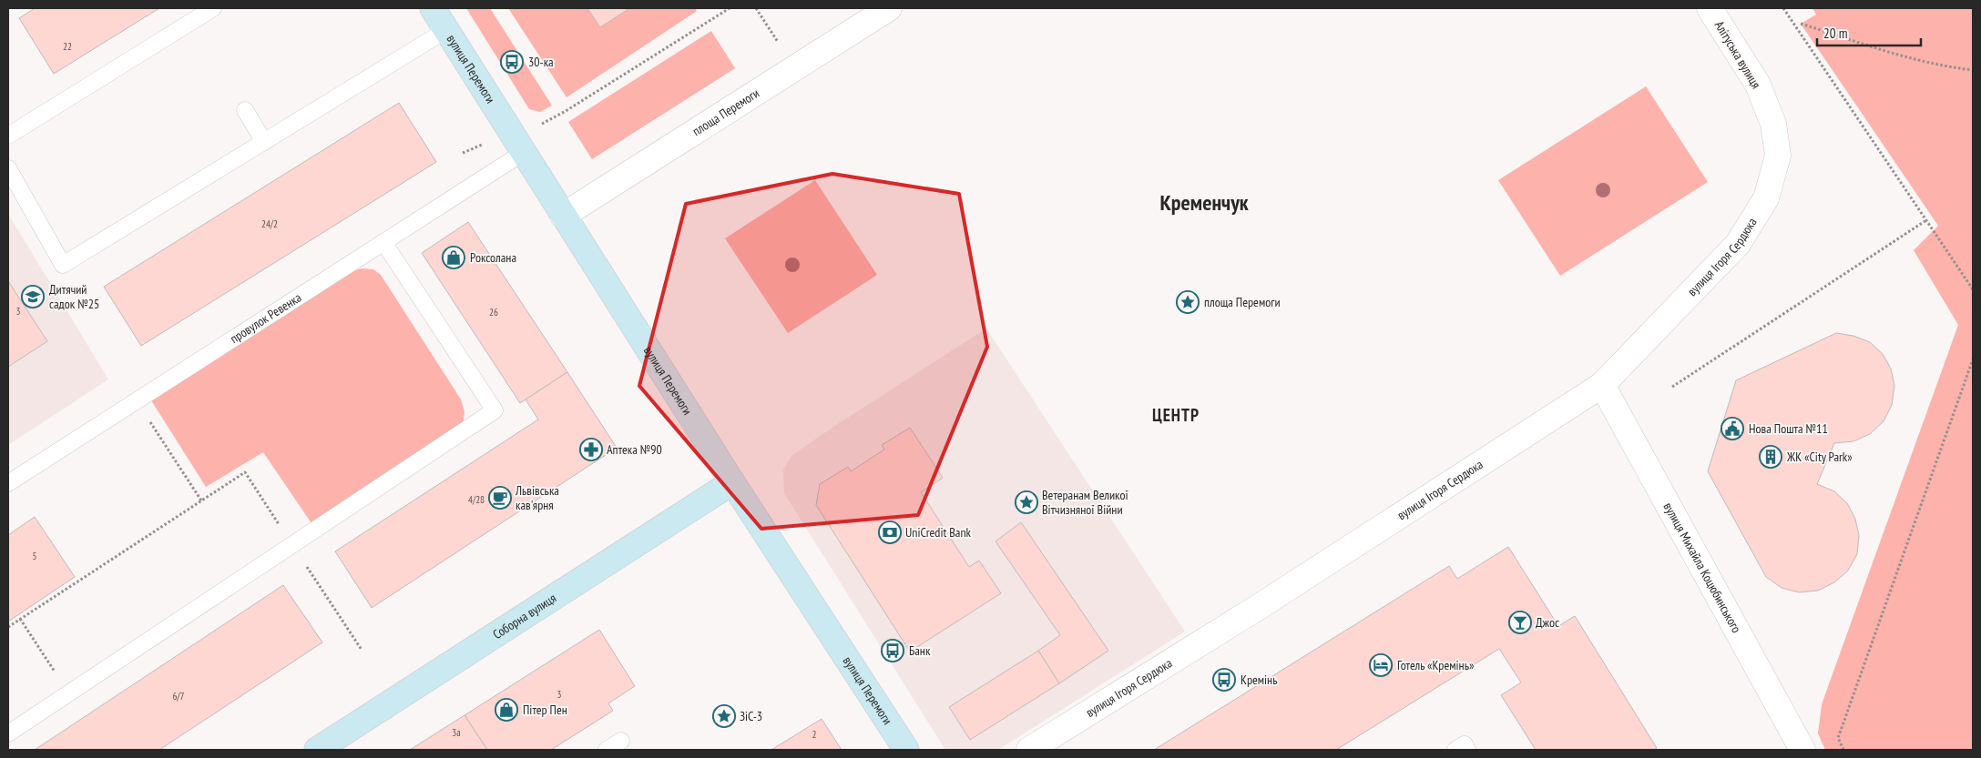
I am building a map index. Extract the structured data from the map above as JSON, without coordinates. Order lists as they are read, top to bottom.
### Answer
{
  "streets": {
    "main road": ["вулиця Перемоги", "Соборна вулиця"],
    "street": [
      "Алітуська вулиця",
      "площа Перемоги",
      "вулиця Ігоря Сердюка",
      "вулиця Михайла Коцюбинського"
    ],
    "lane": ["провулок Ревенка"]
  },
  "crossings": [
    ["Алітуська вулиця", "вулиця Ігоря Сердюка"],
    ["вулиця Перемоги", "площа Перемоги"],
    ["вулиця Перемоги", "провулок Ревенка"],
    ["вулиця Перемоги", "Соборна вулиця"],
    ["вулиця Ігоря Сердюка", "вулиця Михайла Коцюбинського"]
  ],
  "districts": ["Кременчук", "ЦЕНТР"],
  "places": {
    "bus stop": ["30-ка", "Банк", "Кремінь"],
    "shop": ["Роксолана", "Пітер Пен"],
    "school or university": ["Дитячий садок №25"],
    "place": ["площа Перемоги", "Ветеранам Великої Вітчизняної Війни", "ЗіС-3"],
    "public building": ["Нова Пошта №11"],
    "pharmacy": ["Аптека №90"],
    "building": ["ЖК «City Park»"],
    "cafe": ["Львiвська кав'ярня"],
    "bank": ["UniCredit Bank"],
    "bar": ["Джос"],
    "hotel": ["Готель «Кремінь»"]
  },
  "house_numbers": [
    "22",
    "24/2",
    "3",
    "26",
    "4/28",
    "5",
    "3",
    "6/7",
    "3а",
    "2"
  ],
  "scale_bar": "20 m"
}
